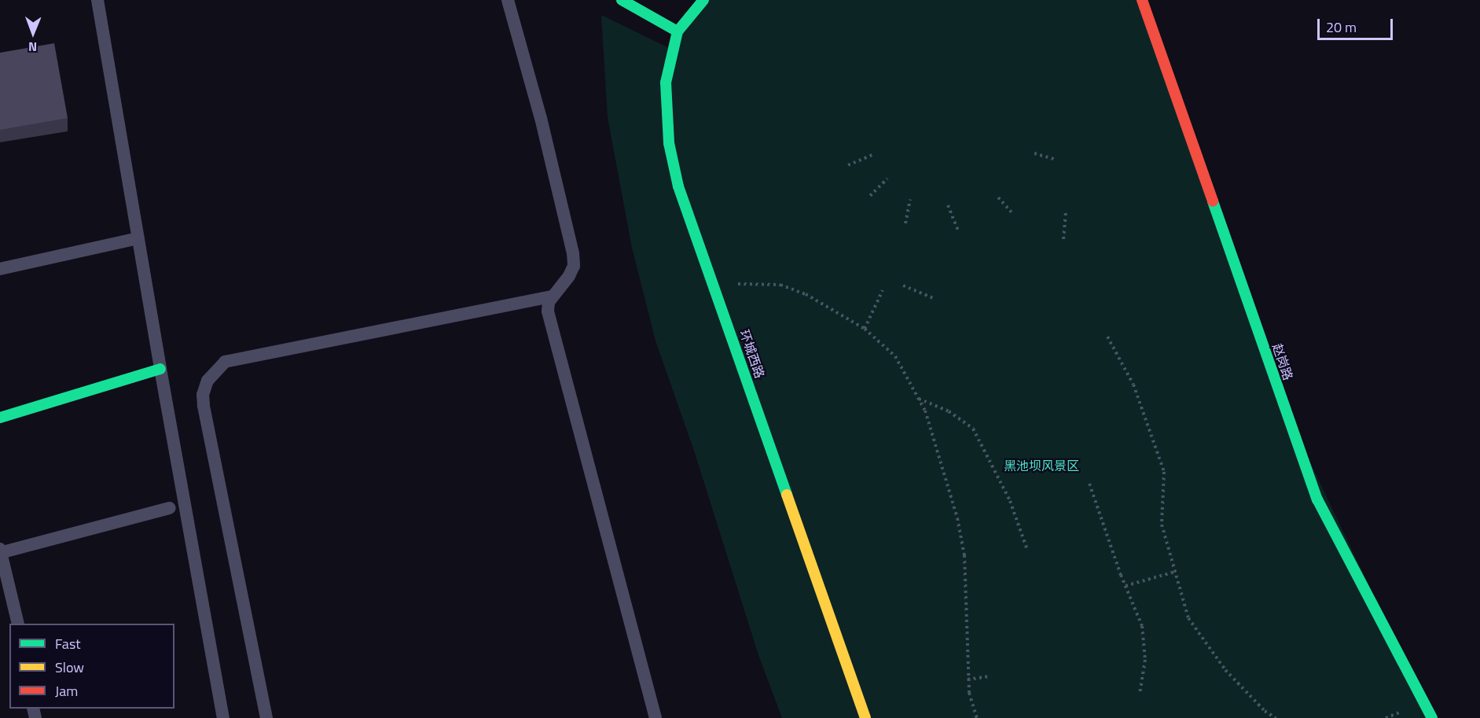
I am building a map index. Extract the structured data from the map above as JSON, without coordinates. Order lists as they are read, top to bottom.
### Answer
{
  "streets": {
    "street": ["环城西路", "赵岗路"]
  },
  "parks": ["黑池坝风景区"],
  "legend": ["Fast", "Slow", "Jam"],
  "scale_bar": "20 m",
  "north": "bottom"
}
